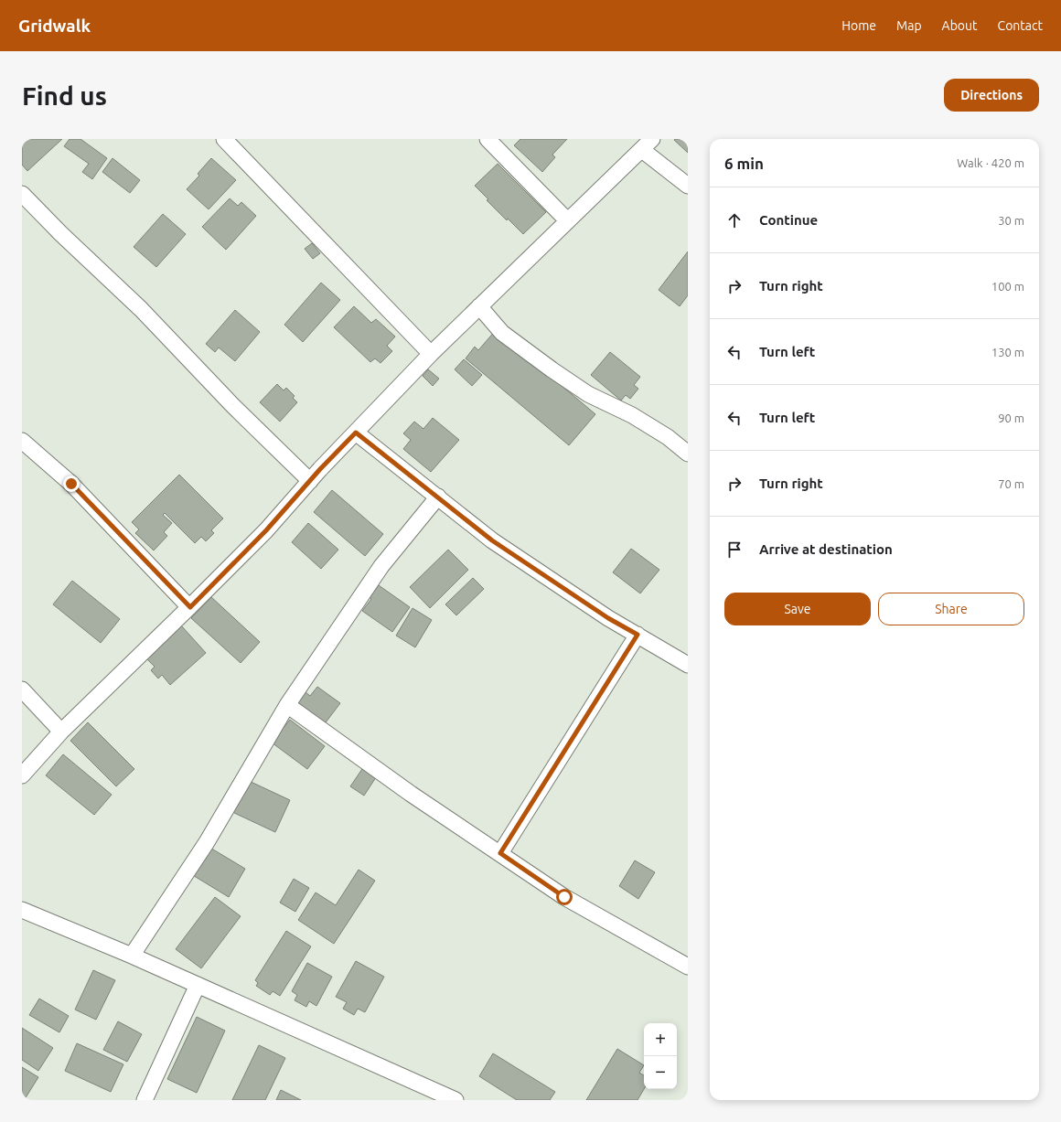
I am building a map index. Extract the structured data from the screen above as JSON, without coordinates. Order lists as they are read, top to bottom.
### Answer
{
  "page": {
    "header": "Gridwalk",
    "nav": [
      "Home",
      "Map",
      "About",
      "Contact"
    ],
    "buttons": [
      "Directions",
      ["Save", "Share"]
    ],
    "title": "Find us",
    "heading": ["6 min", "Walk · 420 m"],
    "list": [
      ["Continue", "30 m"],
      ["Turn right", "100 m"],
      ["Turn left", "130 m"],
      ["Turn left", "90 m"],
      ["Turn right", "70 m"],
      "Arrive at destination"
    ],
    "map_buttons": ["+", "−"]
  }
}
